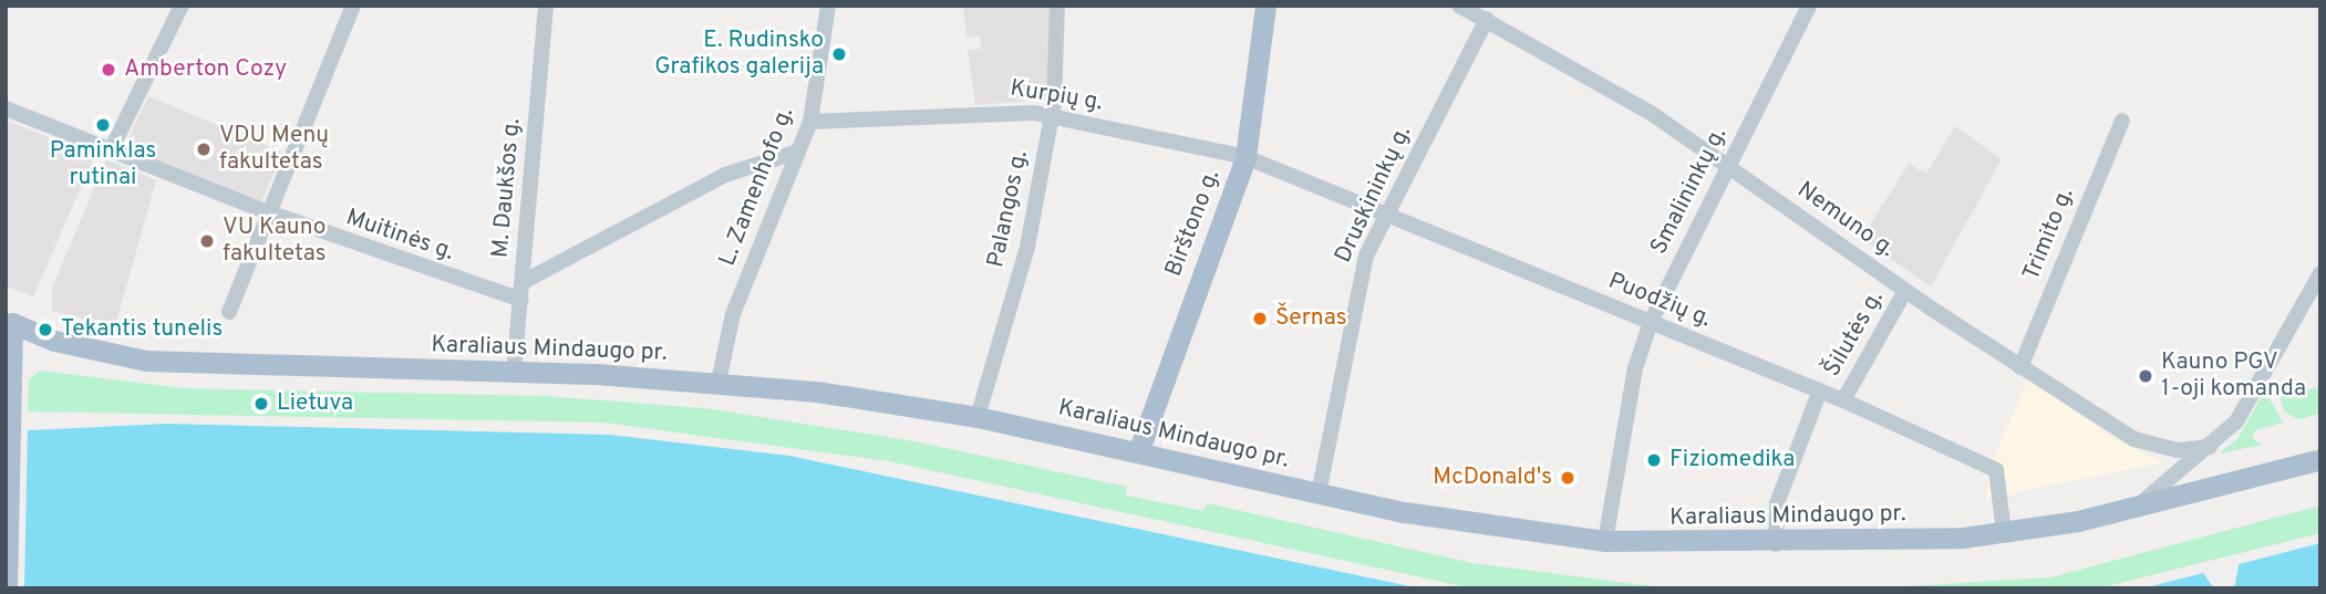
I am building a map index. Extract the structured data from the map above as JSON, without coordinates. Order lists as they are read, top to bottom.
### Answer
{
  "streets": {
    "main road": ["Birštono g.", "Karaliaus Mindaugo pr."],
    "street": [
      "Kurpių g.",
      "L. Zamenhofo g.",
      "M. Daukšos g.",
      "Smalininkų g.",
      "Druskininkų g.",
      "Palangos g.",
      "Nemuno g.",
      "Trimito g.",
      "Muitinės g.",
      "Puodžių g.",
      "Šilutės g."
    ]
  },
  "crossings": [
    ["Kurpių g.", "L. Zamenhofo g."],
    ["Kurpių g.", "Palangos g."],
    ["Kurpių g.", "Birštono g."],
    ["Kurpių g.", "Puodžių g."],
    ["L. Zamenhofo g.", "Karaliaus Mindaugo pr."],
    ["M. Daukšos g.", "Muitinės g."],
    ["M. Daukšos g.", "Karaliaus Mindaugo pr."],
    ["Smalininkų g.", "Nemuno g."],
    ["Smalininkų g.", "Puodžių g."],
    ["Smalininkų g.", "Karaliaus Mindaugo pr."],
    ["Druskininkų g.", "Nemuno g."],
    ["Druskininkų g.", "Puodžių g."],
    ["Druskininkų g.", "Karaliaus Mindaugo pr."],
    ["Palangos g.", "Karaliaus Mindaugo pr."],
    ["Nemuno g.", "Trimito g."],
    ["Nemuno g.", "Šilutės g."],
    ["Birštono g.", "Puodžių g."],
    ["Birštono g.", "Karaliaus Mindaugo pr."],
    ["Puodžių g.", "Šilutės g."],
    ["Puodžių g.", "Karaliaus Mindaugo pr."],
    ["Šilutės g.", "Karaliaus Mindaugo pr."]
  ],
  "places": [
    "E. Rudinsko Grafikos galerija",
    "Amberton Cozy",
    "Paminklas rutinai",
    "VDU Menų fakultetas",
    "VU Kauno fakultetas",
    "Šernas",
    "Tekantis tunelis",
    "Kauno PGV 1-oji komanda",
    "Lietuva",
    "Fiziomedika",
    "McDonald's"
  ]
}
